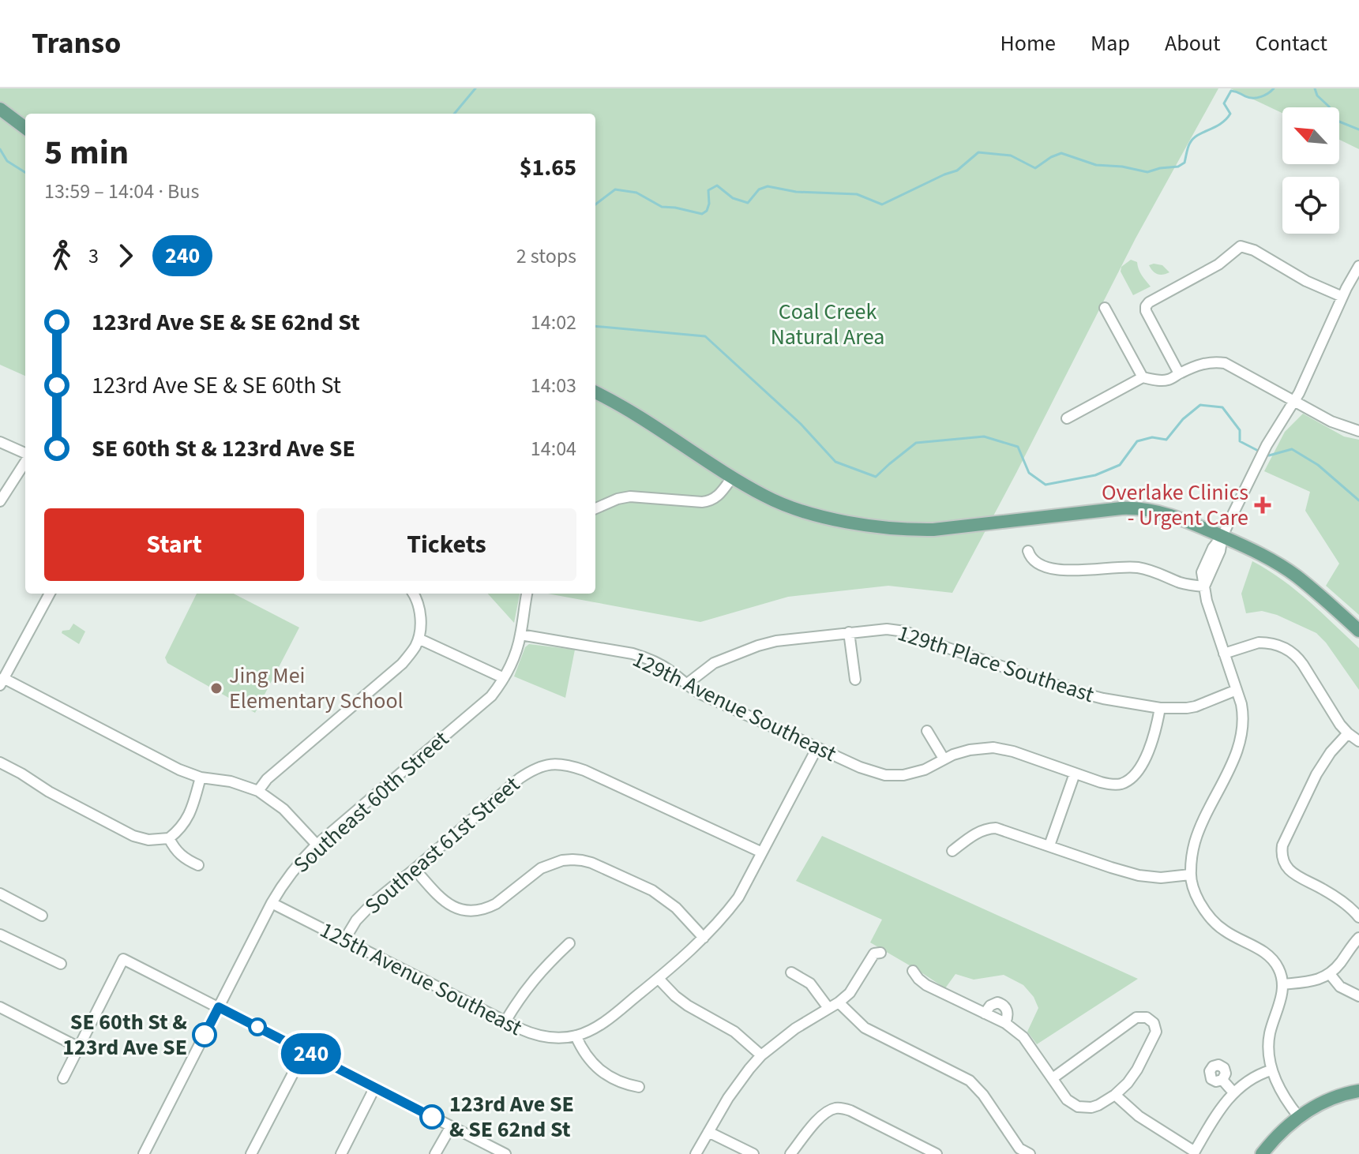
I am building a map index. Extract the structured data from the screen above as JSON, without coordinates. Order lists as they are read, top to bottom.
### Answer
{
  "streets": {
    "street": [
      "129th Place Southeast",
      "129th Avenue Southeast",
      "Southeast 60th Street",
      "Southeast 61st Street",
      "125th Avenue Southeast"
    ]
  },
  "crossings": [
    ["129th Place Southeast", "129th Avenue Southeast"],
    ["129th Avenue Southeast", "Southeast 60th Street"],
    ["Southeast 60th Street", "125th Avenue Southeast"],
    ["Southeast 61st Street", "125th Avenue Southeast"]
  ],
  "parks": ["Coal Creek Natural Area"],
  "places": {
    "health": ["Overlake Clinics - Urgent Care"],
    "other": ["Jing Mei Elementary School", "SE 60th St & 123rd Ave SE", "123rd Ave SE & SE 62nd St"]
  },
  "lines": ["bus line 240"],
  "north": "top left",
  "page": {
    "header": "Transo",
    "nav": [
      "Home",
      "Map",
      "About",
      "Contact"
    ],
    "on_map": "240",
    "heading": ["5 min", "13:59 – 14:04 · Bus", "$1.65"],
    "legs": ["3", "240", "2 stops"],
    "list": [
      {
        "name": "123rd Ave SE & SE 62nd St",
        "value": "14:02"
      },
      {
        "name": "123rd Ave SE & SE 60th St",
        "value": "14:03"
      },
      {
        "name": "SE 60th St & 123rd Ave SE",
        "value": "14:04"
      }
    ],
    "buttons": ["Start", "Tickets"]
  }
}
